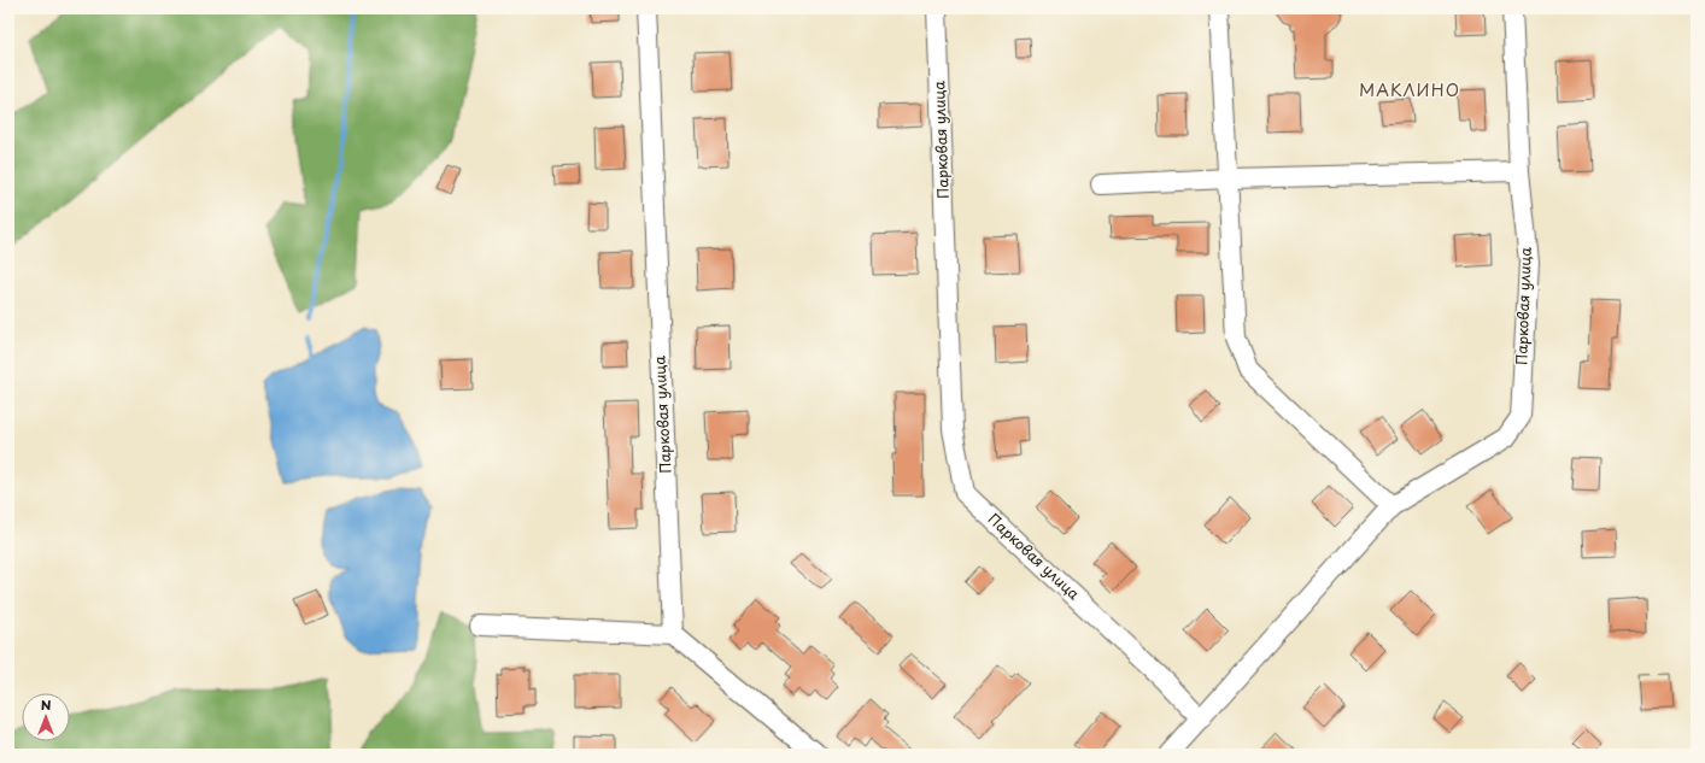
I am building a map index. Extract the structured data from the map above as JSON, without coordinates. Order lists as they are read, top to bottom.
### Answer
{
  "streets": {
    "street": ["Парковая улица"]
  },
  "districts": ["МАКЛИНО"],
  "north": "top"
}
